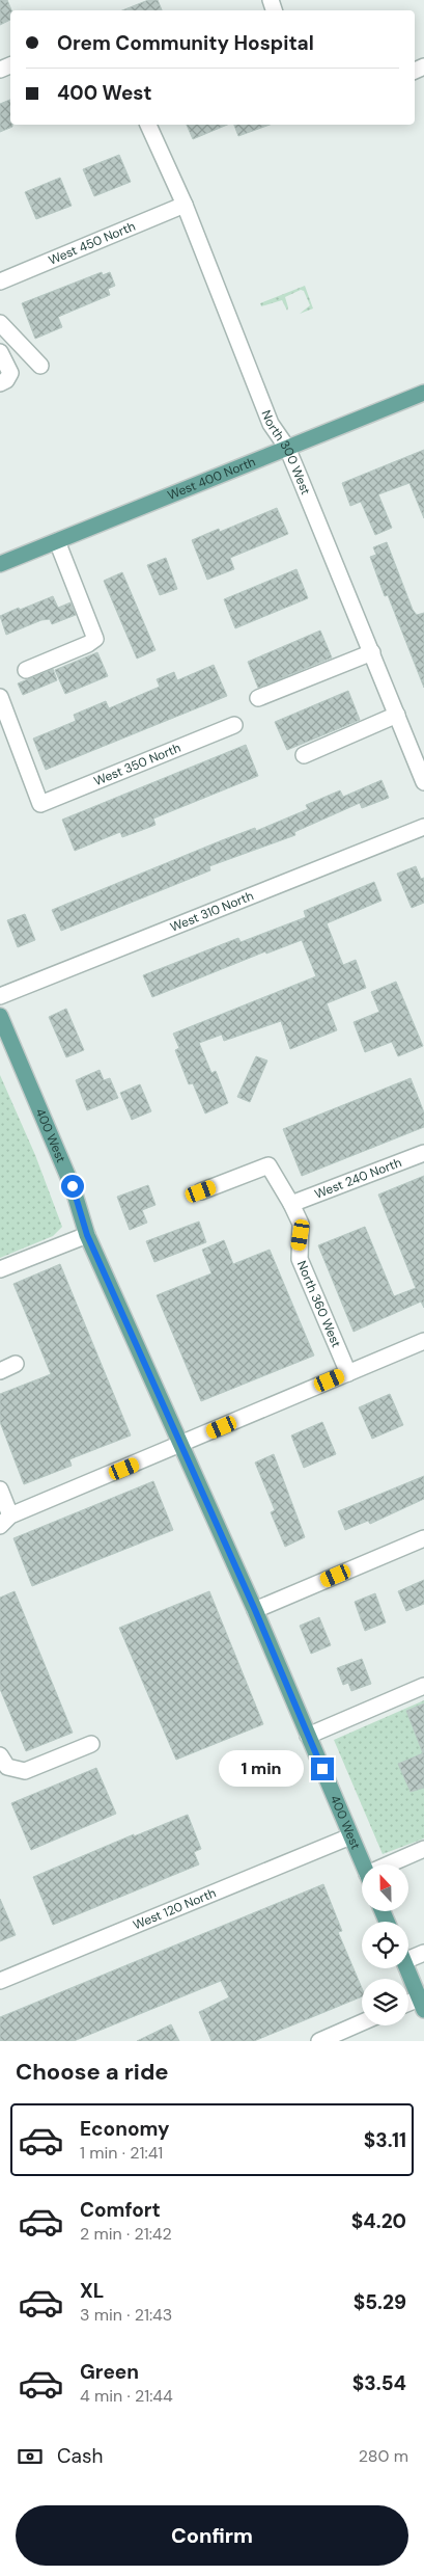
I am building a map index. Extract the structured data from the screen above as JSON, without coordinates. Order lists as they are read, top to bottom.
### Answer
{
  "streets": {
    "main road": ["West 400 North", "400 West"],
    "street": [
      "West 450 North",
      "North 300 West",
      "West 350 North",
      "West 310 North",
      "West 240 North",
      "North 360 West",
      "West 120 North"
    ]
  },
  "crossings": [
    ["West 450 North", "North 300 West"],
    ["North 300 West", "West 400 North"],
    ["400 West", "West 120 North"],
    ["West 240 North", "North 360 West"]
  ],
  "north": "top",
  "page": {
    "banner": ["Orem Community Hospital", "400 West"],
    "bubble": "1 min",
    "heading": "Choose a ride",
    "list": [
      {
        "name": "Economy",
        "note": "1 min · 21:41",
        "value": "$3.11"
      },
      {
        "name": "Comfort",
        "note": "2 min · 21:42",
        "value": "$4.20"
      },
      {
        "name": "XL",
        "note": "3 min · 21:43",
        "value": "$5.29"
      },
      {
        "name": "Green",
        "note": "4 min · 21:44",
        "value": "$3.54"
      }
    ],
    "pay": ["Cash", "280 m"],
    "buttons": "Confirm"
  }
}
